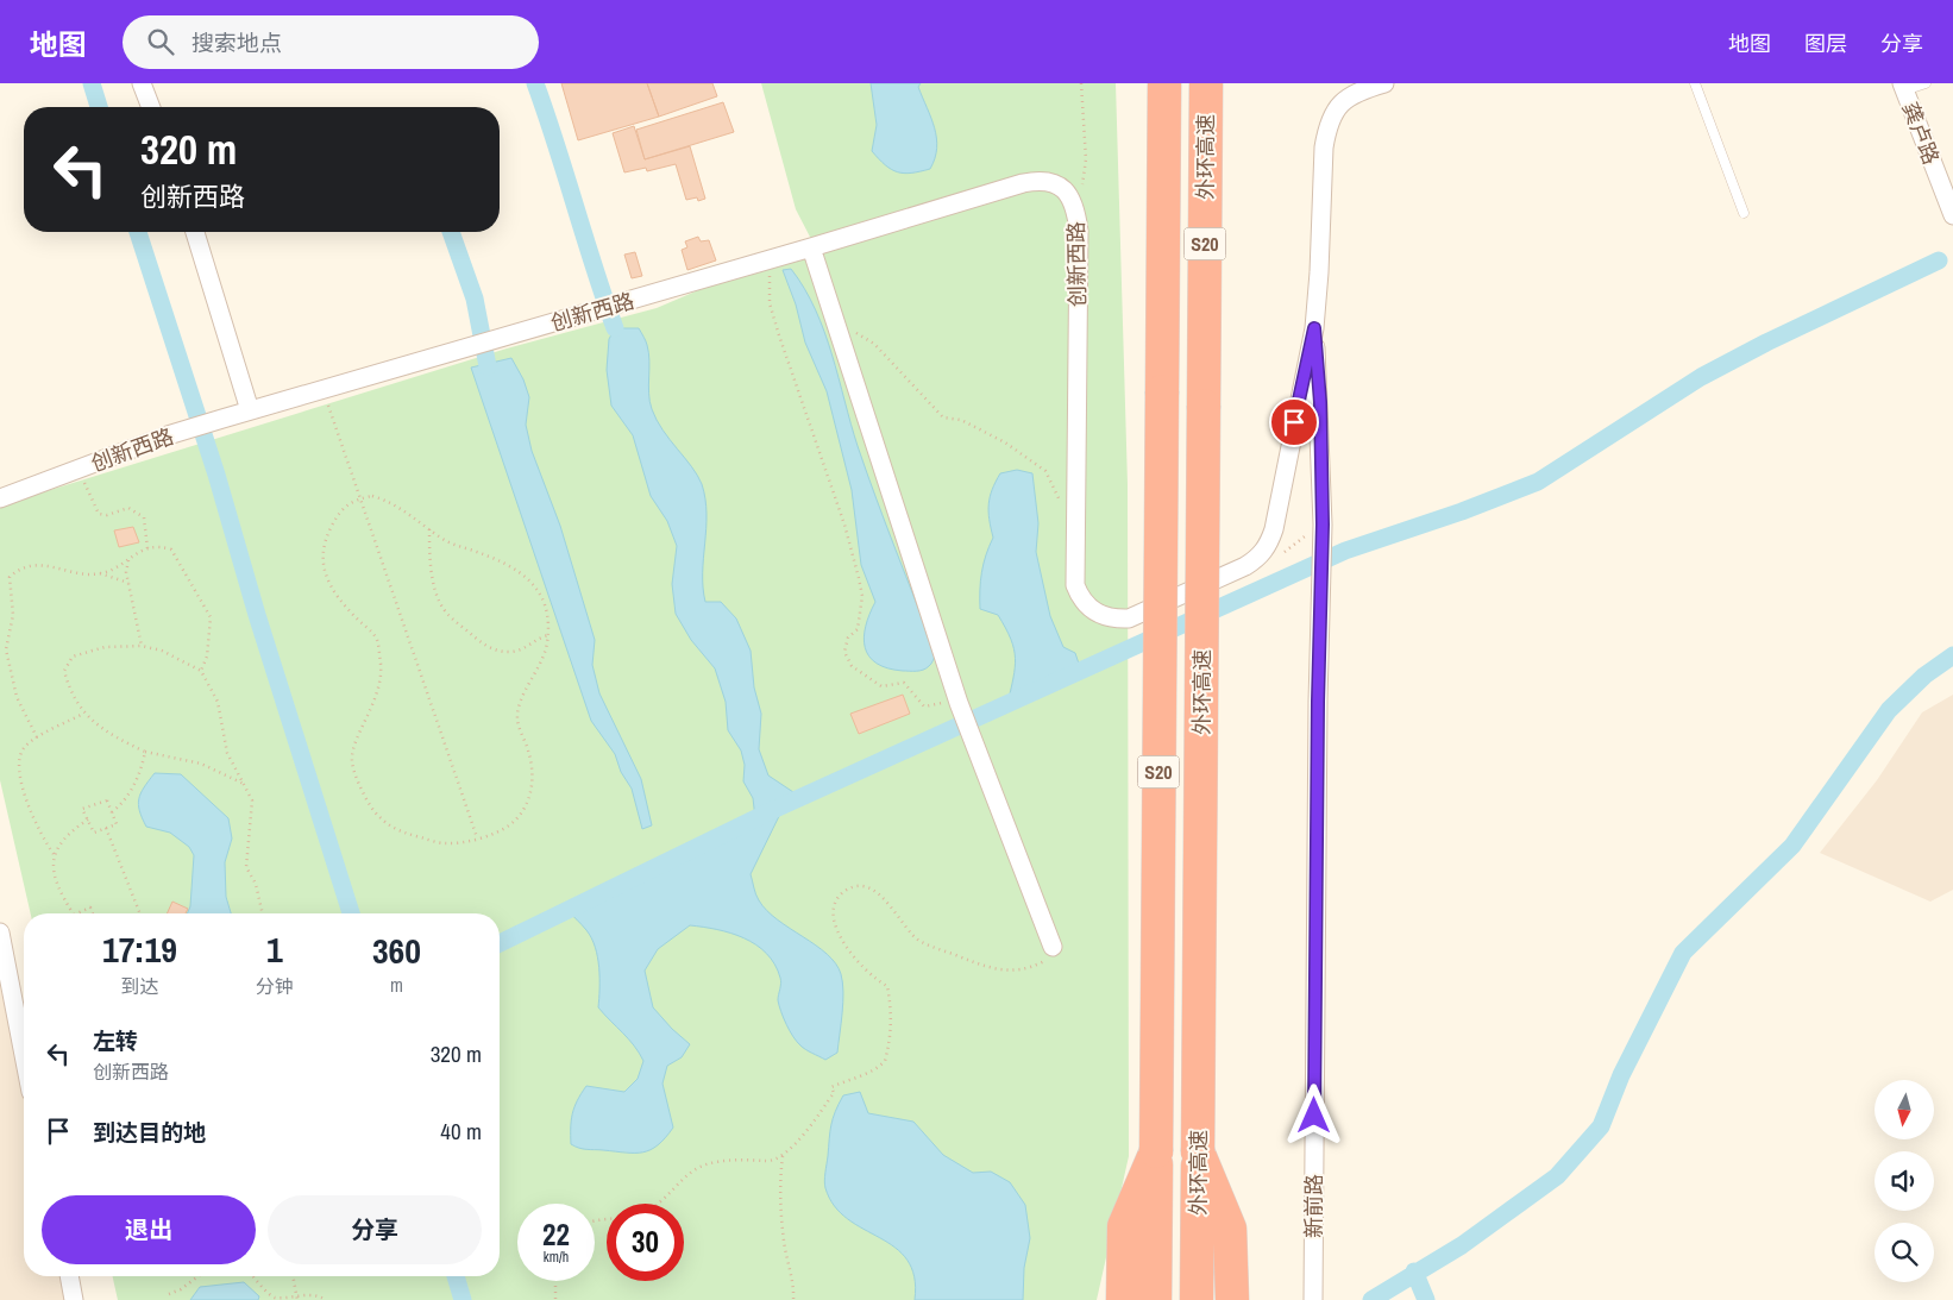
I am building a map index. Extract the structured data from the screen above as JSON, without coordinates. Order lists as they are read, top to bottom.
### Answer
{
  "streets": {
    "highway": ["外环高速", "S20"],
    "street": ["龚卢路", "创新西路", "新前路"]
  },
  "crossings": [
    ["创新西路", "新前路"]
  ],
  "north": "bottom",
  "page": {
    "header": "地图",
    "search": "搜索地点",
    "nav": ["地图", "图层", "分享"],
    "turn": ["320 m", "创新西路"],
    "eta": [
      "17:19",
      "到达",
      "1",
      "分钟",
      "360",
      "m"
    ],
    "list": [
      {
        "name": "左转",
        "note": "创新西路",
        "value": "320 m"
      },
      {
        "name": "到达目的地",
        "value": "40 m"
      }
    ],
    "buttons": ["退出", "分享"],
    "speed": "22 km/h",
    "limit": "30"
  }
}
